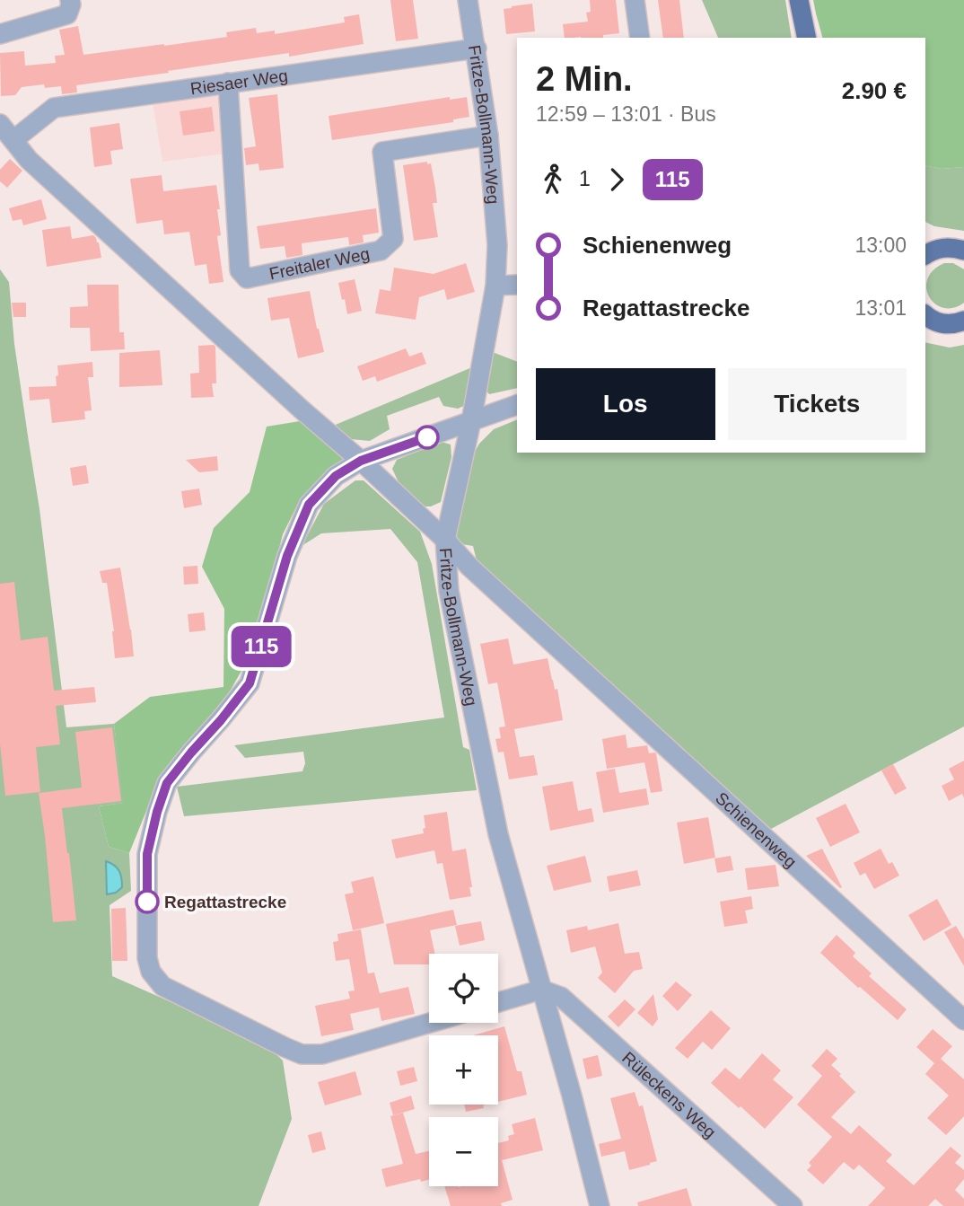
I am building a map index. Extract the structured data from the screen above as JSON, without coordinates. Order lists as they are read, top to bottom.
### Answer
{
  "streets": {
    "street": [
      "Riesaer Weg",
      "Fritze-Bollmann-Weg",
      "Freitaler Weg",
      "Schienenweg",
      "Rüleckens Weg"
    ]
  },
  "crossings": [
    ["Riesaer Weg", "Fritze-Bollmann-Weg"],
    ["Riesaer Weg", "Freitaler Weg"],
    ["Riesaer Weg", "Schienenweg"],
    ["Fritze-Bollmann-Weg", "Freitaler Weg"],
    ["Fritze-Bollmann-Weg", "Schienenweg"],
    ["Fritze-Bollmann-Weg", "Rüleckens Weg"]
  ],
  "places": ["Regattastrecke"],
  "lines": ["bus line 115"],
  "page": {
    "on_map": "115",
    "heading": ["2 Min.", "12:59 – 13:01 · Bus", "2.90 €"],
    "legs": ["1", "115"],
    "list": [
      {
        "name": "Schienenweg",
        "value": "13:00"
      },
      {
        "name": "Regattastrecke",
        "value": "13:01"
      }
    ],
    "buttons": ["Los", "Tickets"],
    "map_buttons": ["+", "−"]
  }
}
